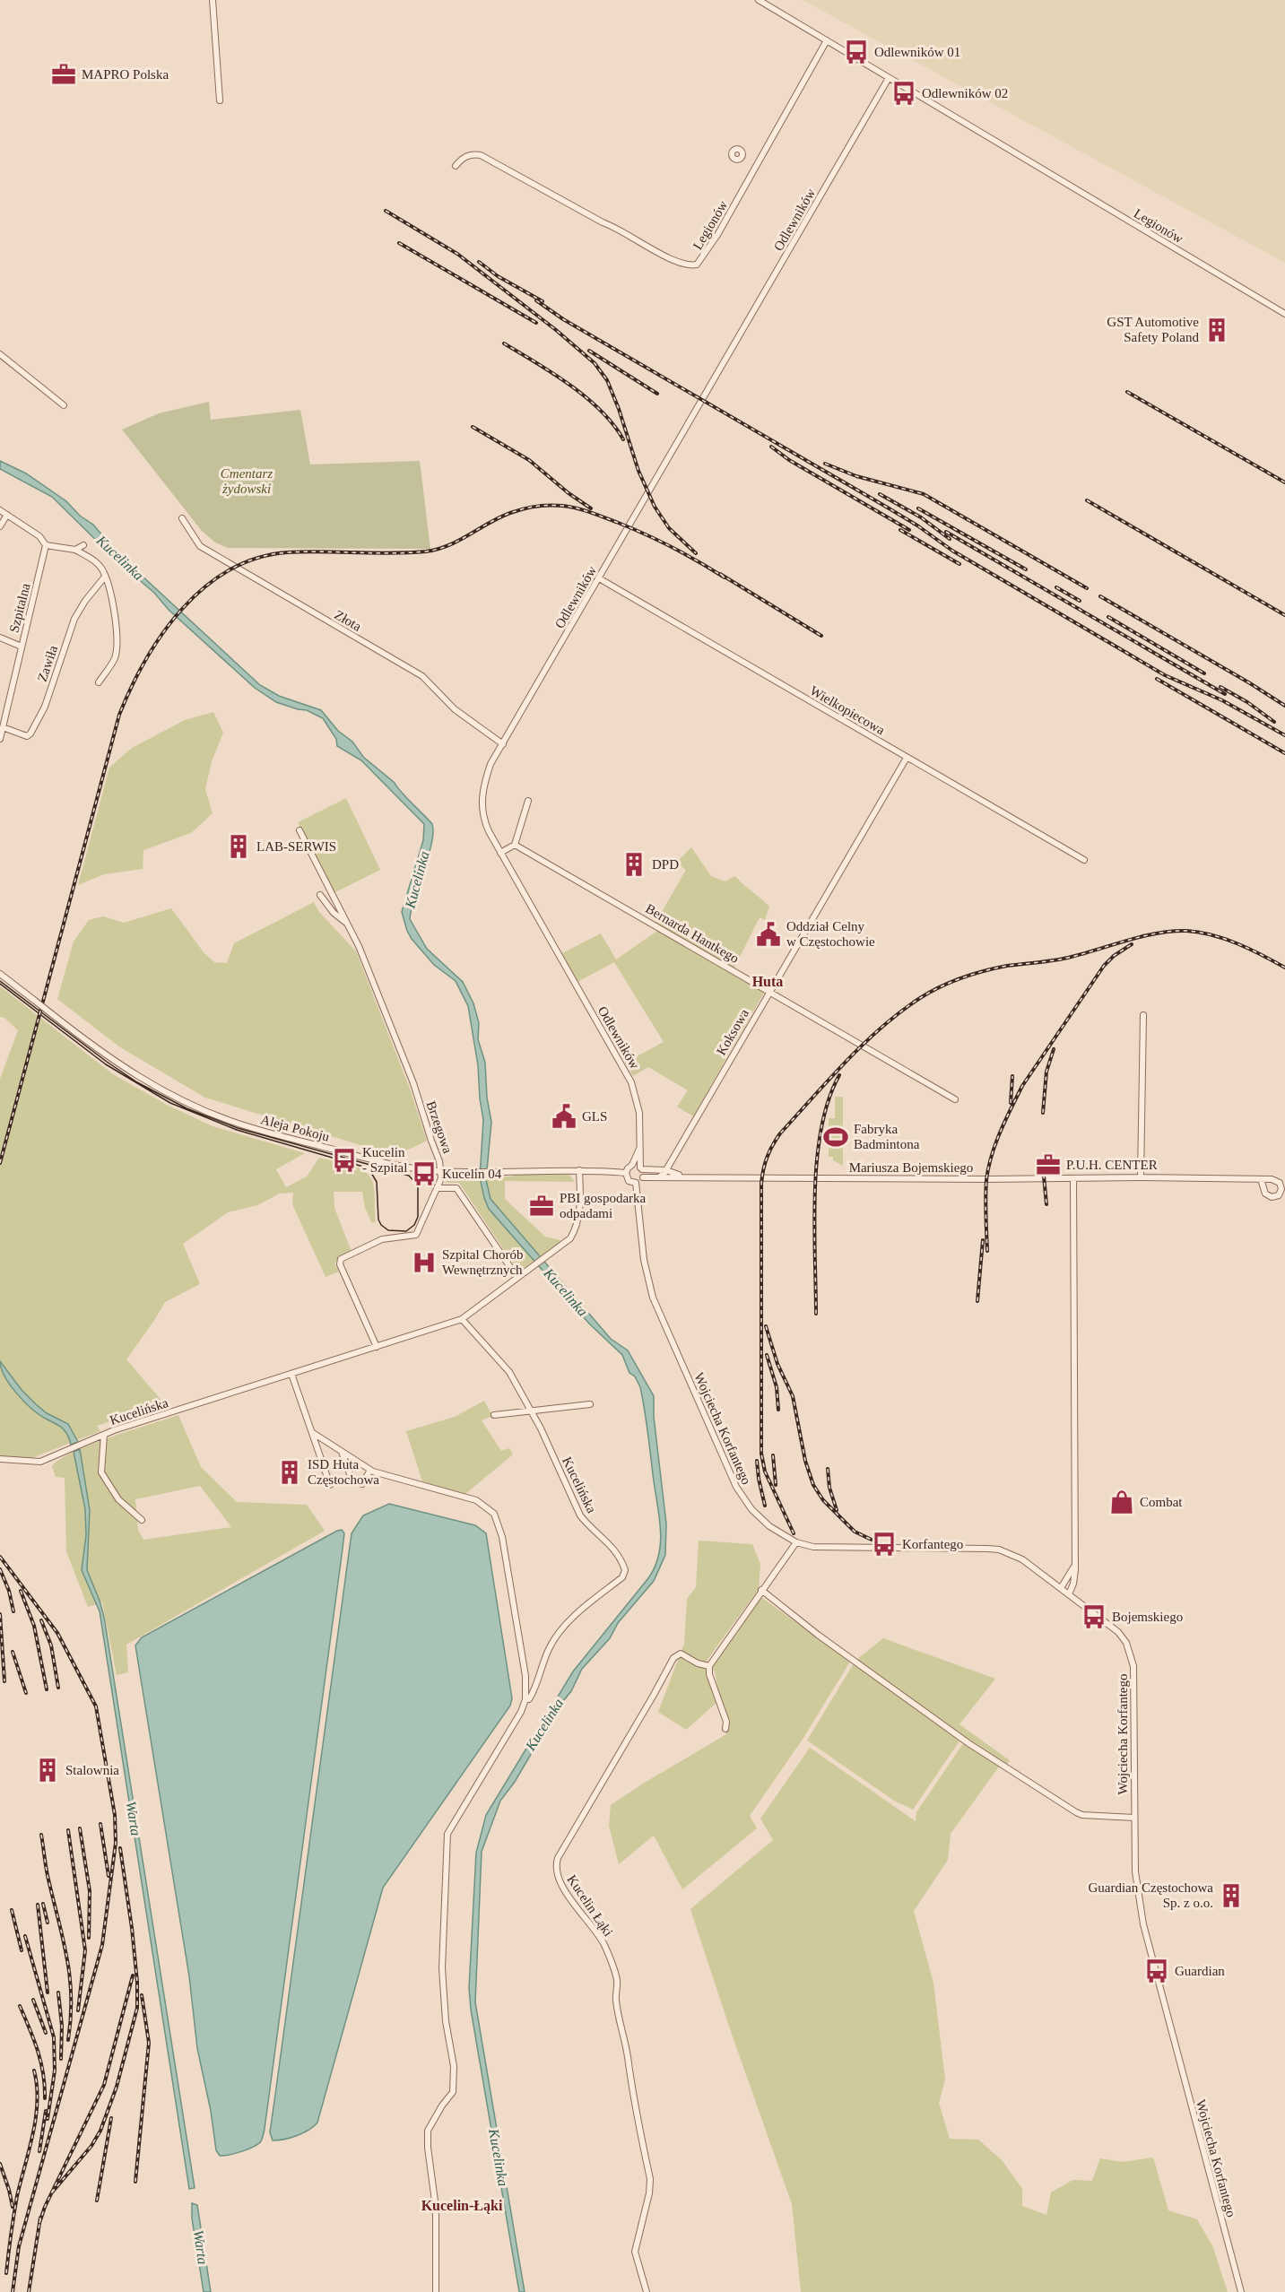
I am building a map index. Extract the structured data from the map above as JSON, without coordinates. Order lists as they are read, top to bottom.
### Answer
{
  "streets": {
    "street": [
      "Odlewników",
      "Legionów",
      "Szpitalna",
      "Złota",
      "Zawiła",
      "Wielkopiecowa",
      "Bernarda Hantkego",
      "Koksowa",
      "Brzegowa",
      "Aleja Pokoju",
      "Mariusza Bojemskiego",
      "Kucelińska",
      "Wojciecha Korfantego",
      "Kucelin Łąki"
    ]
  },
  "crossings": [
    ["Odlewników", "Legionów"],
    ["Odlewników", "Złota"],
    ["Odlewników", "Wielkopiecowa"],
    ["Odlewników", "Aleja Pokoju"],
    ["Odlewników", "Mariusza Bojemskiego"],
    ["Odlewników", "Wojciecha Korfantego"],
    ["Szpitalna", "Zawiła"],
    ["Wielkopiecowa", "Koksowa"],
    ["Bernarda Hantkego", "Koksowa"],
    ["Koksowa", "Mariusza Bojemskiego"],
    ["Brzegowa", "Aleja Pokoju"],
    ["Brzegowa", "Kucelińska"],
    ["Aleja Pokoju", "Mariusza Bojemskiego"],
    ["Aleja Pokoju", "Kucelińska"],
    ["Aleja Pokoju", "Wojciecha Korfantego"],
    ["Mariusza Bojemskiego", "Wojciecha Korfantego"]
  ],
  "districts": ["Huta", "Kucelin-Łąki"],
  "water": ["Kucelinka", "Warta"],
  "parks": ["Cmentarz żydowski"],
  "places": {
    "bus stop": [
      "Odlewników 01",
      "Odlewników 02",
      "Kucelin - Szpital",
      "Kucelin 04",
      "Korfantego",
      "Bojemskiego",
      "Guardian"
    ],
    "office": ["MAPRO Polska", "P.U.H. CENTER", "PBI gospodarka odpadami"],
    "building": [
      "GST Automotive Safety Poland",
      "LAB-SERWIS",
      "DPD",
      "ISD Huta Częstochowa",
      "Stalownia",
      "Guardian Częstochowa Sp. z o.o."
    ],
    "public building": ["Oddział Celny w Częstochowie", "GLS"],
    "sports": ["Fabryka Badmintona"],
    "hospital": ["Szpital Chorób Wewnętrznych"],
    "shop": ["Combat"]
  }
}
